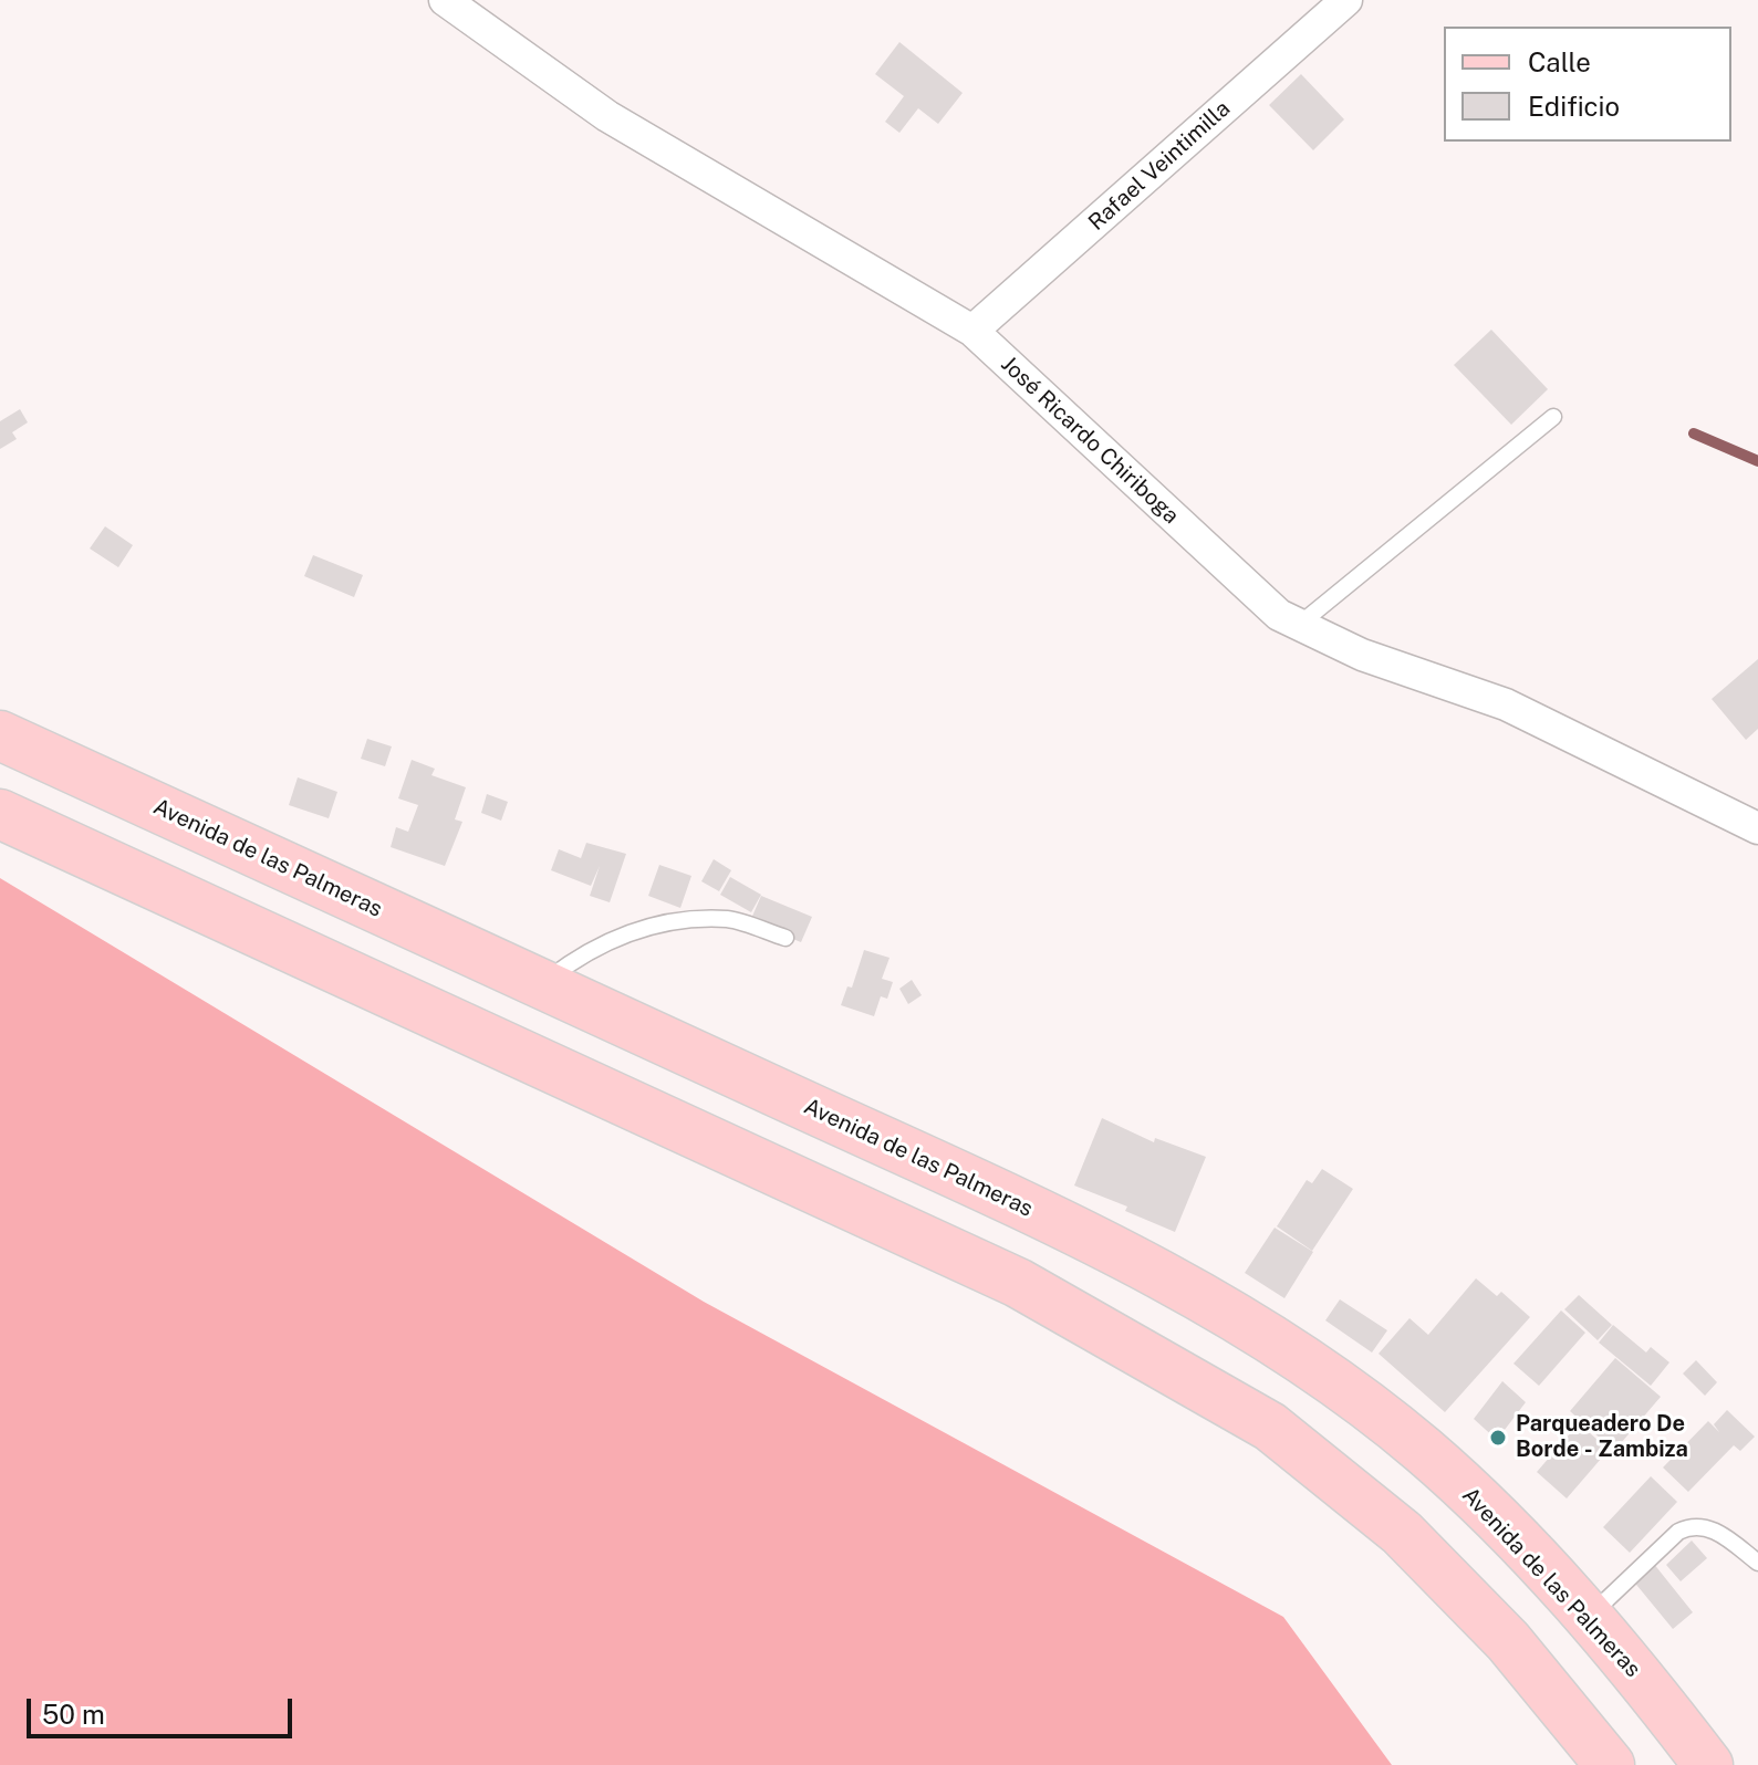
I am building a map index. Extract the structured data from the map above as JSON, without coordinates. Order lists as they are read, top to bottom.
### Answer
{
  "streets": {
    "main road": ["Avenida de las Palmeras"],
    "street": ["Rafael Veintimilla", "José Ricardo Chiriboga"]
  },
  "crossings": [
    ["Rafael Veintimilla", "José Ricardo Chiriboga"]
  ],
  "places": ["Parqueadero De Borde - Zambiza"],
  "legend": ["Calle", "Edificio"],
  "scale_bar": "50 m"
}
